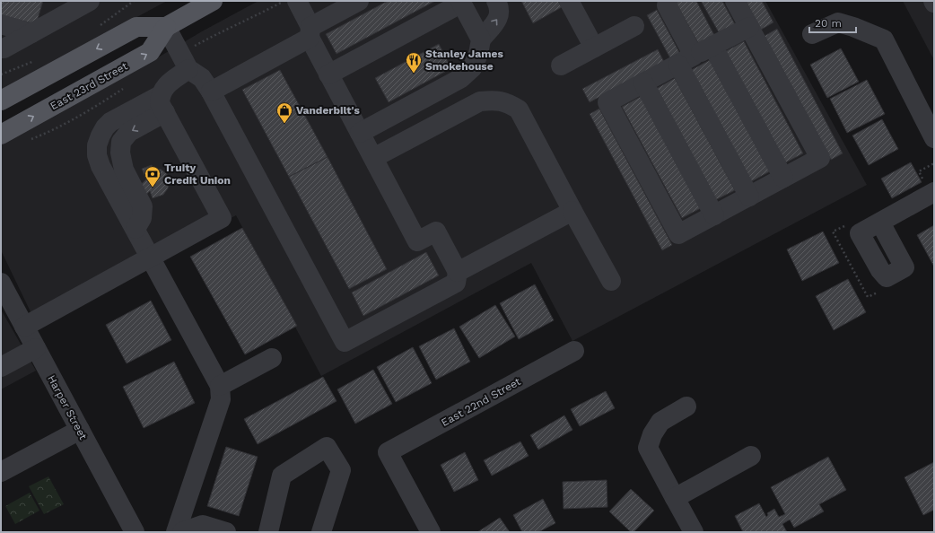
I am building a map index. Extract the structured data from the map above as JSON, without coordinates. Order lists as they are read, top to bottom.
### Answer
{
  "streets": {
    "main road": ["East 23rd Street"],
    "street": ["East 22nd Street", "Harper Street"]
  },
  "places": {
    "restaurant": ["Stanley James Smokehouse"],
    "shop": ["Vanderbilt's"],
    "bank": ["Truity Credit Union"]
  },
  "scale_bar": "20 m"
}
